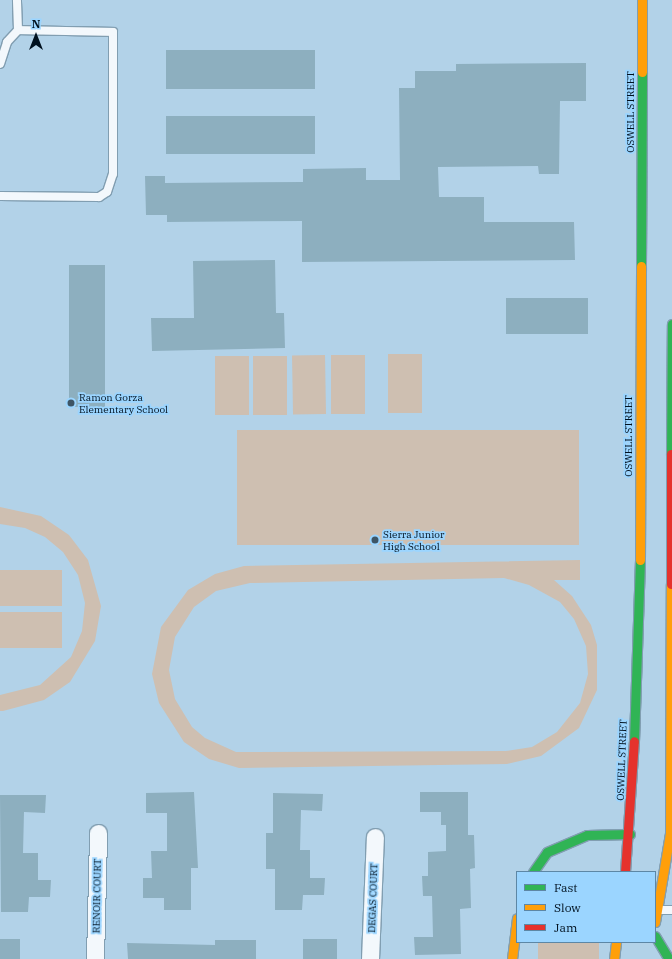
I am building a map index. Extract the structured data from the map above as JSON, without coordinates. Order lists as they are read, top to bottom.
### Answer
{
  "streets": {
    "main road": ["OSWELL STREET"],
    "street": ["RENOIR COURT", "DEGAS COURT"]
  },
  "places": ["Ramon Gorza Elementary School", "Sierra Junior High School"],
  "legend": ["Fast", "Slow", "Jam"],
  "north": "top"
}
